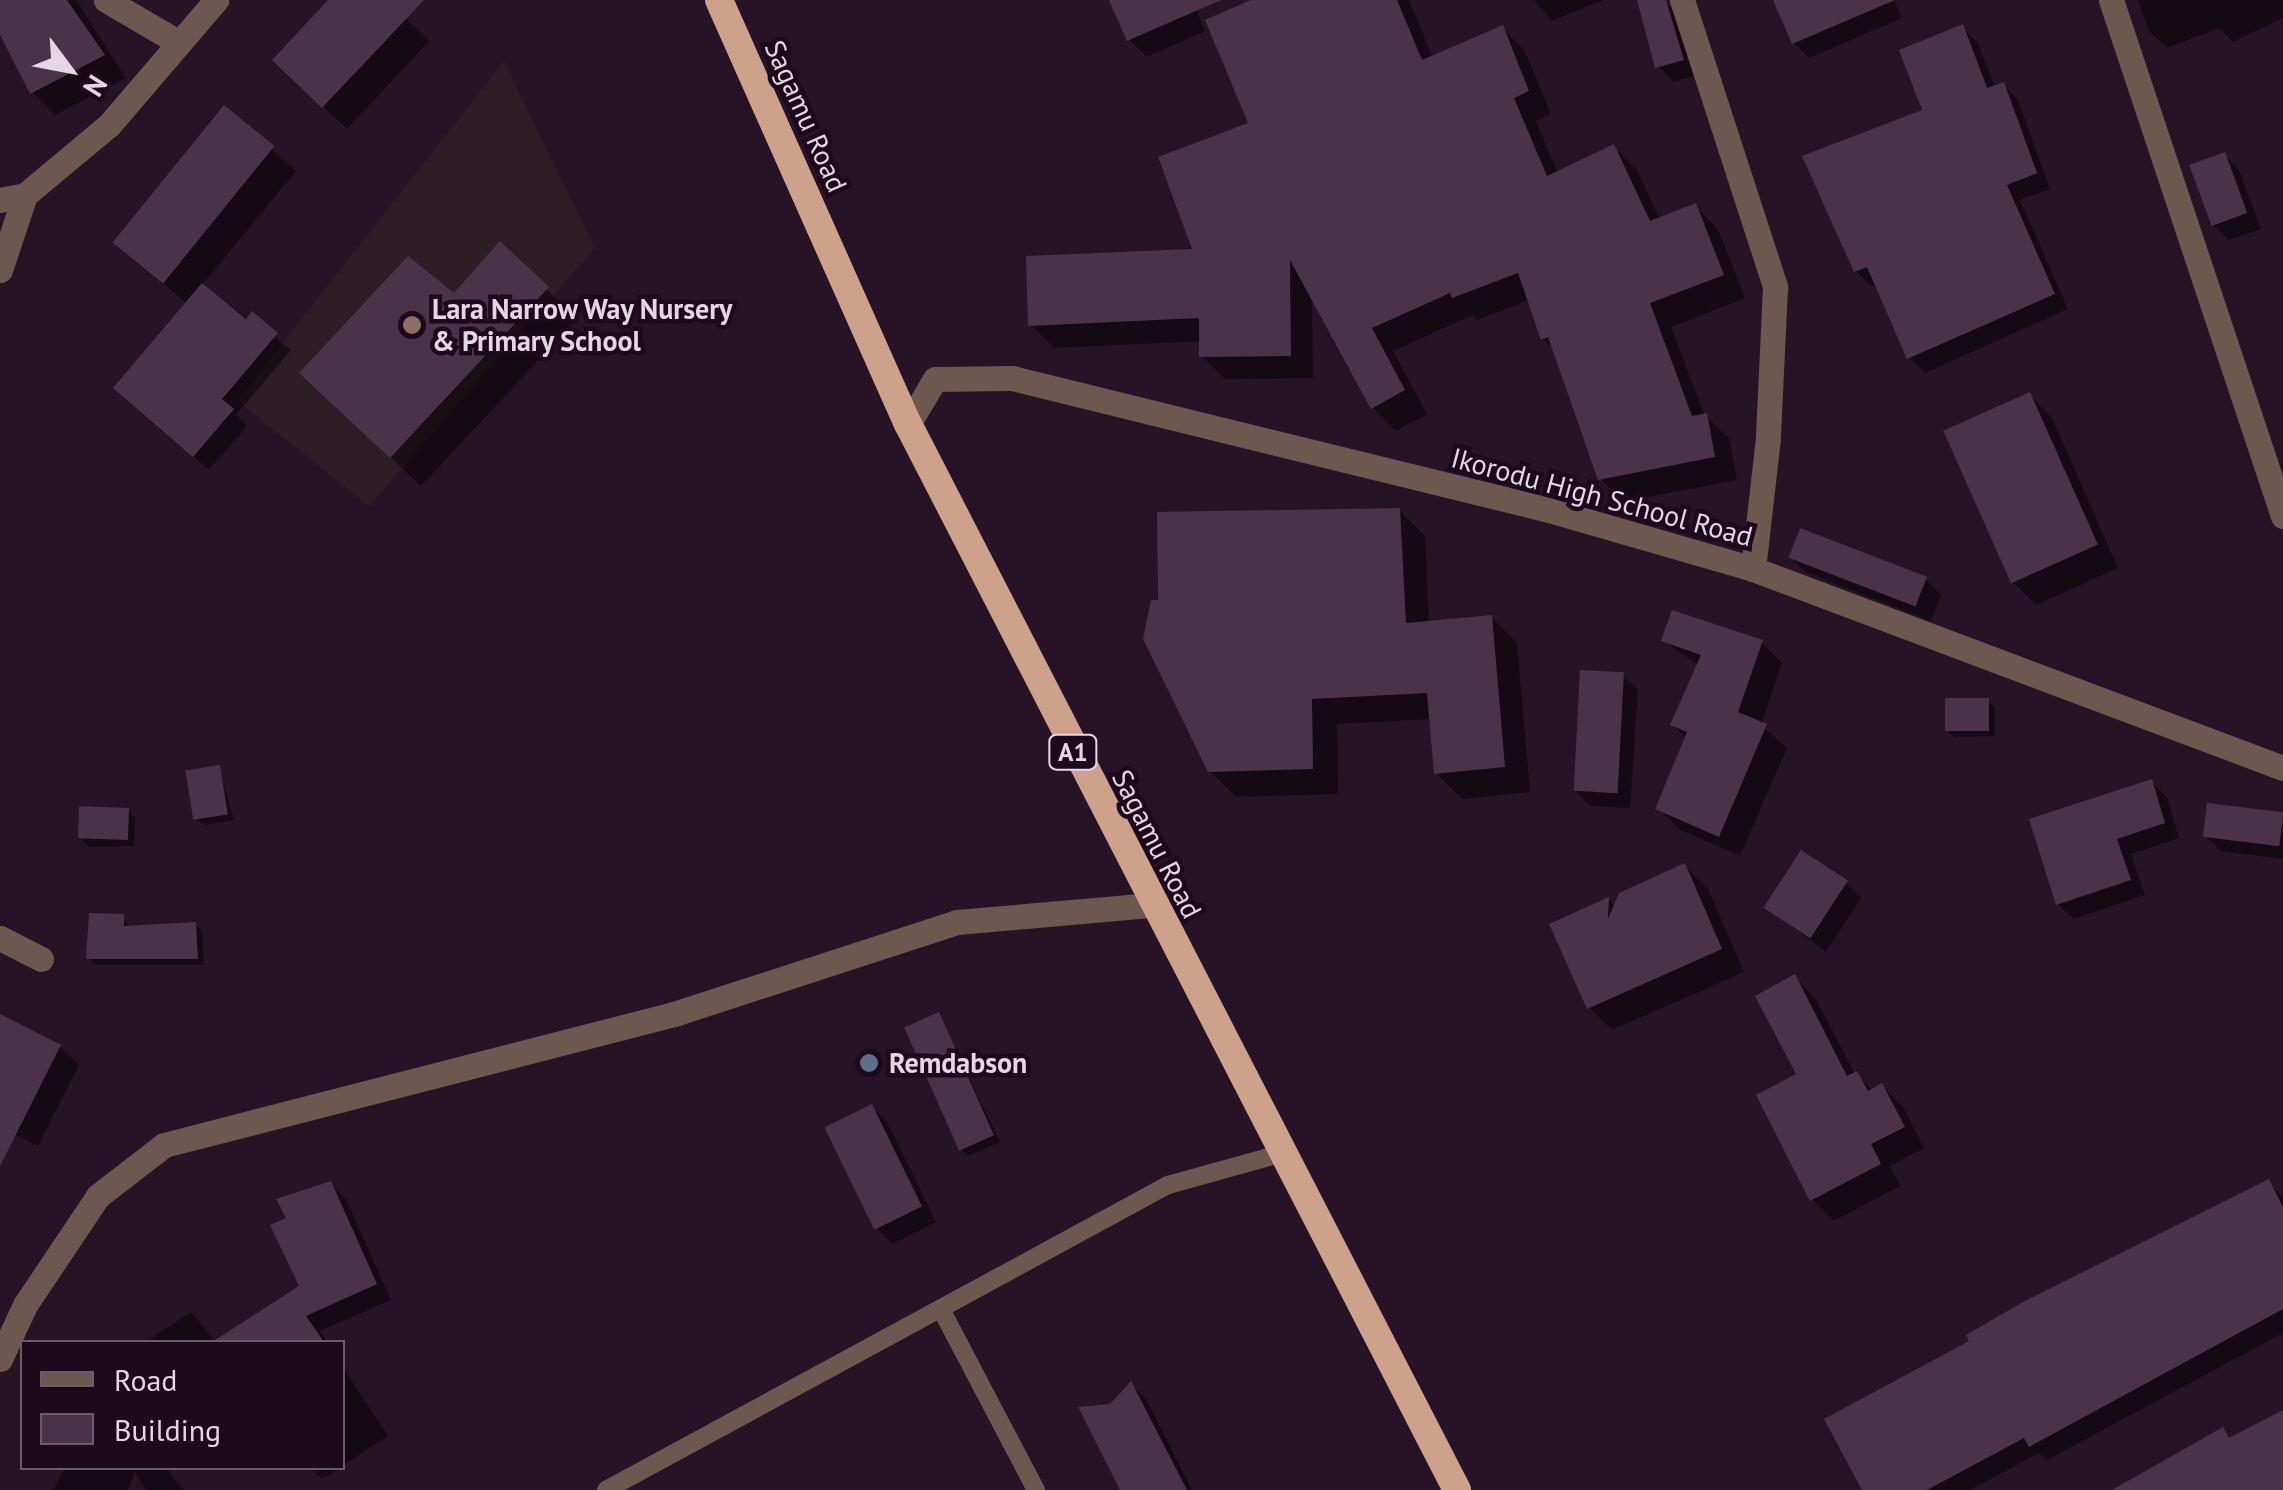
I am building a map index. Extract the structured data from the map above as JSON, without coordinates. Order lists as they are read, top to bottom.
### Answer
{
  "streets": {
    "highway": ["Sagamu Road", "A1"],
    "street": ["Ikorodu High School Road"]
  },
  "crossings": [
    ["Sagamu Road", "Ikorodu High School Road"]
  ],
  "places": ["Lara Narrow Way Nursery & Primary School", "Remdabson"],
  "legend": ["Road", "Building"],
  "north": "bottom right"
}
